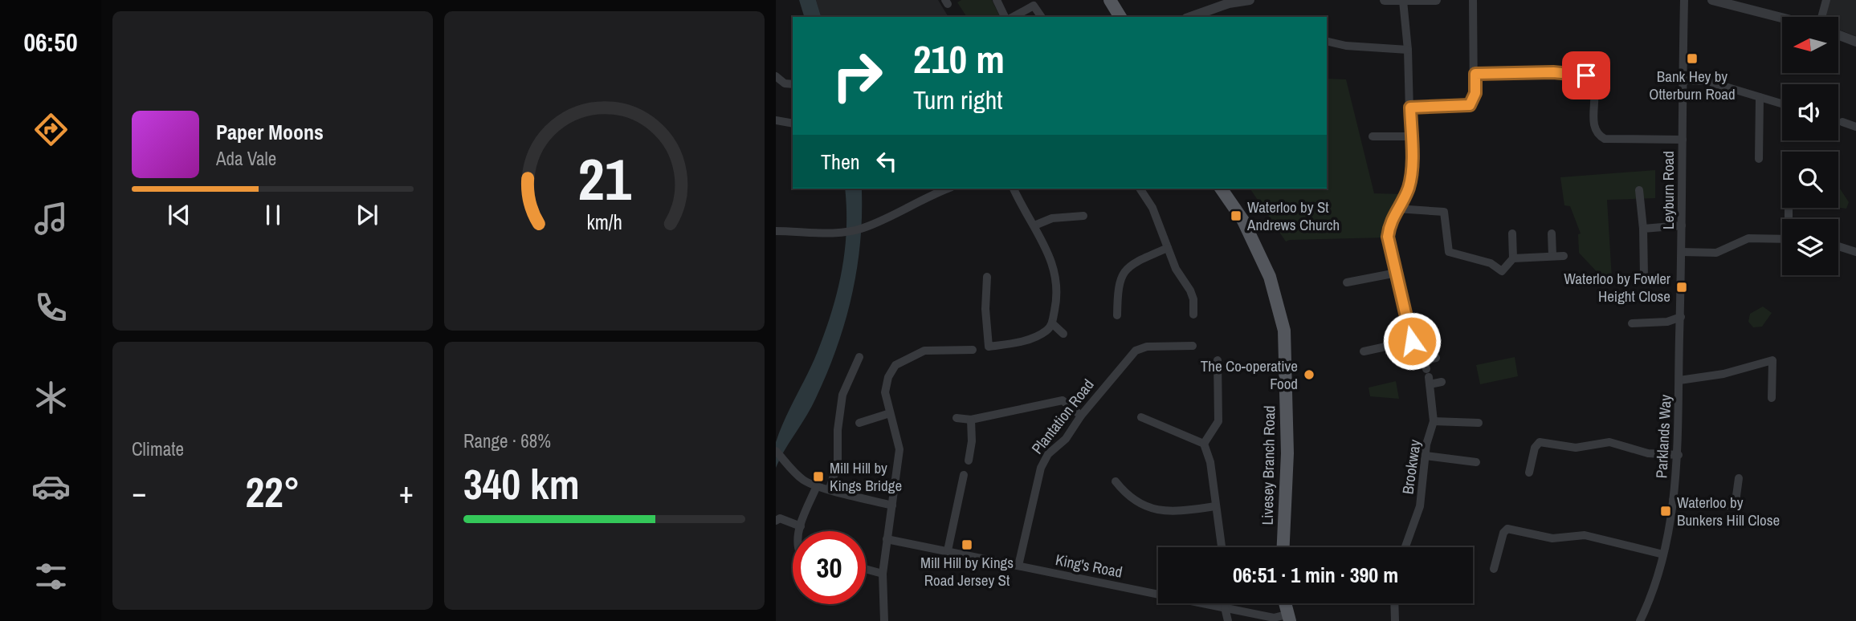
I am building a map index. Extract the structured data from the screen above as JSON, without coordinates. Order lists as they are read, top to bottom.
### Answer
{
  "streets": {
    "main road": ["Livesey Branch Road"],
    "street": [
      "Leyburn Road",
      "Plantation Road",
      "Parklands Way",
      "Brookway",
      "King's Road"
    ]
  },
  "crossings": [
    ["Leyburn Road", "Parklands Way"],
    ["Plantation Road", "King's Road"]
  ],
  "places": {
    "transit": [
      "Bank Hey by Otterburn Road",
      "Waterloo by St Andrews Church",
      "Waterloo by Fowler Height Close",
      "Mill Hill by Kings Bridge",
      "Waterloo by Bunkers Hill Close",
      "Mill Hill by Kings Road Jersey St"
    ],
    "other": ["The Co-operative Food"]
  },
  "north": "left",
  "page": {
    "tabs": "06:50",
    "turn": ["210 m", "Turn right"],
    "song": ["Paper Moons", "Ada Vale"],
    "then": "Then",
    "tile": [
      "Climate",
      ["Range · 68%", "340 km"]
    ],
    "heat": ["−", "22°", "+"],
    "limit": "30",
    "trip": "06:51 · 1 min · 390 m",
    "gauge": ["21", "km/h"]
  }
}
